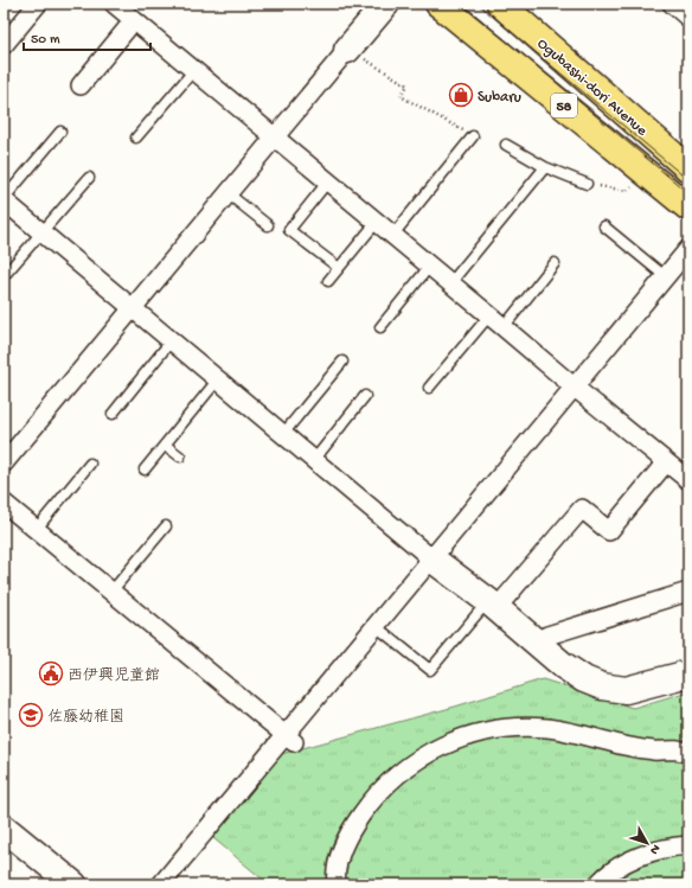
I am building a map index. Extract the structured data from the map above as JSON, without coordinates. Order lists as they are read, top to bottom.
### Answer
{
  "streets": {
    "main road": ["Ogubashi-dori Avenue", "58"]
  },
  "places": {
    "shop": ["Subaru"],
    "public building": ["西伊興児童館"],
    "school or university": ["佐藤幼稚園"]
  },
  "scale_bar": "50 m",
  "north": "bottom right"
}
